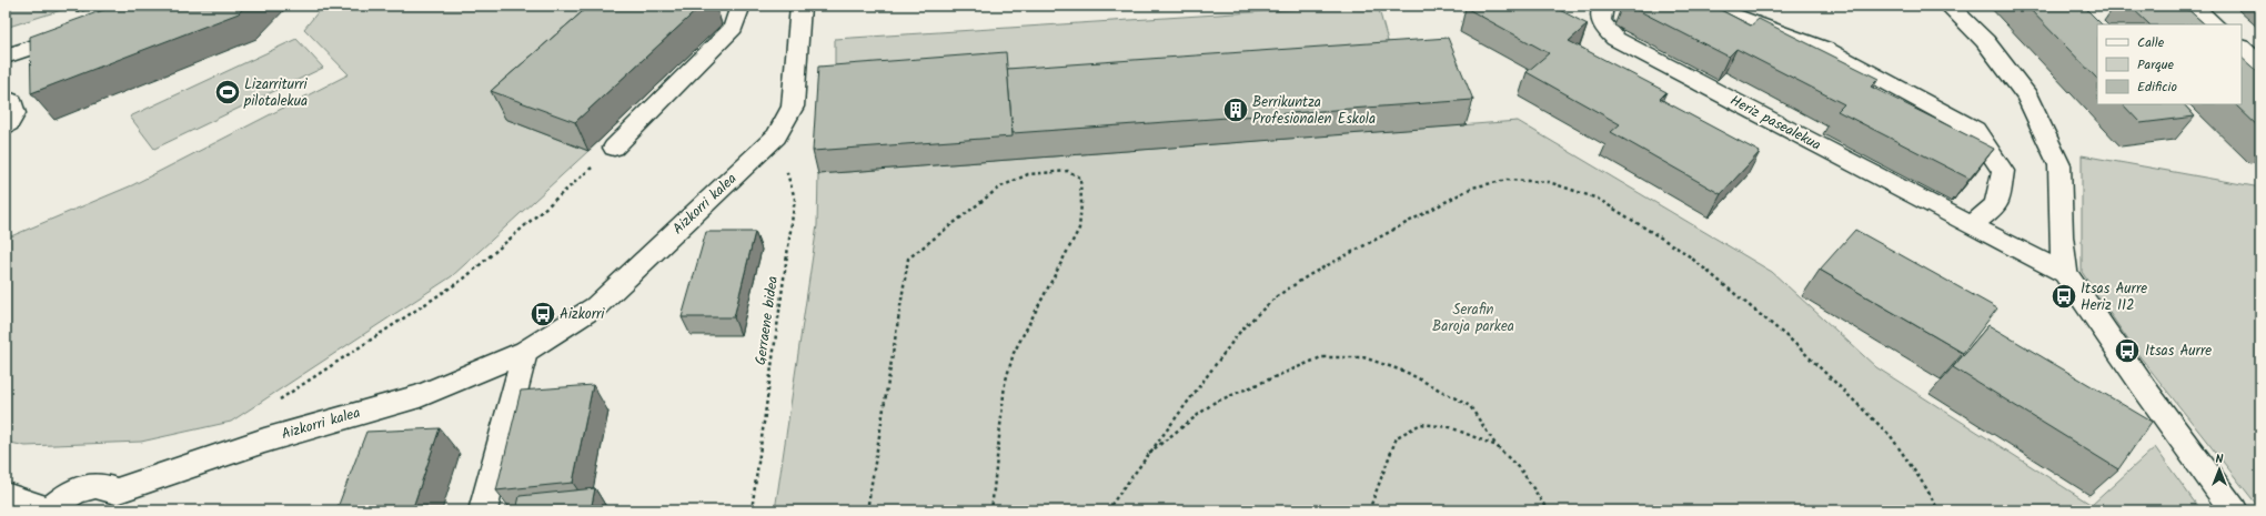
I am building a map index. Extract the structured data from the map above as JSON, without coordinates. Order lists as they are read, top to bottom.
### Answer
{
  "streets": {
    "street": ["Heriz pasealekua", "Aizkorri kalea"],
    "path": ["Gerraene bidea"]
  },
  "crossings": [
    ["Aizkorri kalea", "Gerraene bidea"]
  ],
  "parks": ["Serafin Baroja parkea"],
  "places": {
    "sports": ["Lizarriturri pilotalekua"],
    "building": ["Berrikuntza Profesionalen Eskola"],
    "bus stop": ["Itsas Aurre Heriz 112", "Aizkorri", "Itsas Aurre"]
  },
  "legend": ["Calle", "Parque", "Edificio"],
  "north": "top"
}
